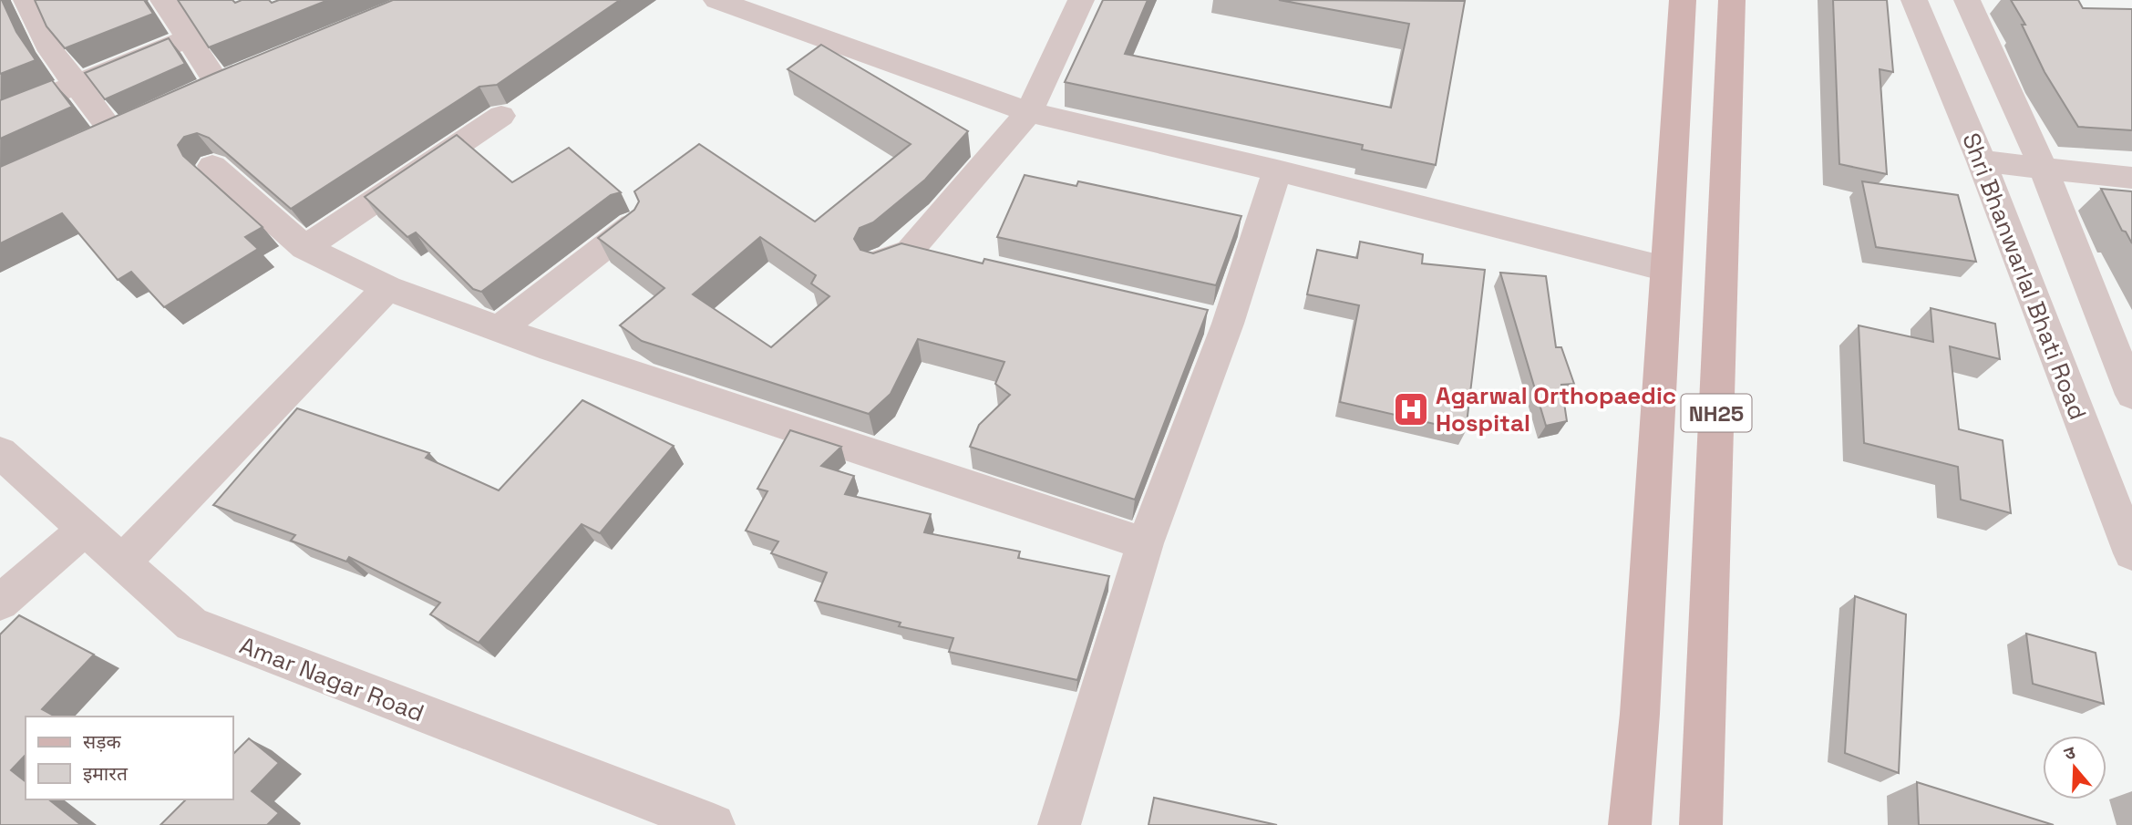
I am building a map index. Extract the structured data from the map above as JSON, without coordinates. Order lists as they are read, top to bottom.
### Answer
{
  "streets": {
    "main road": ["NH25"],
    "street": ["Shri Bhanwarlal Bhati Road", "Amar Nagar Road"]
  },
  "places": {
    "hospital": ["Agarwal Orthopaedic Hospital"]
  },
  "legend": ["सड़क", "इमारत"],
  "north": "top"
}
